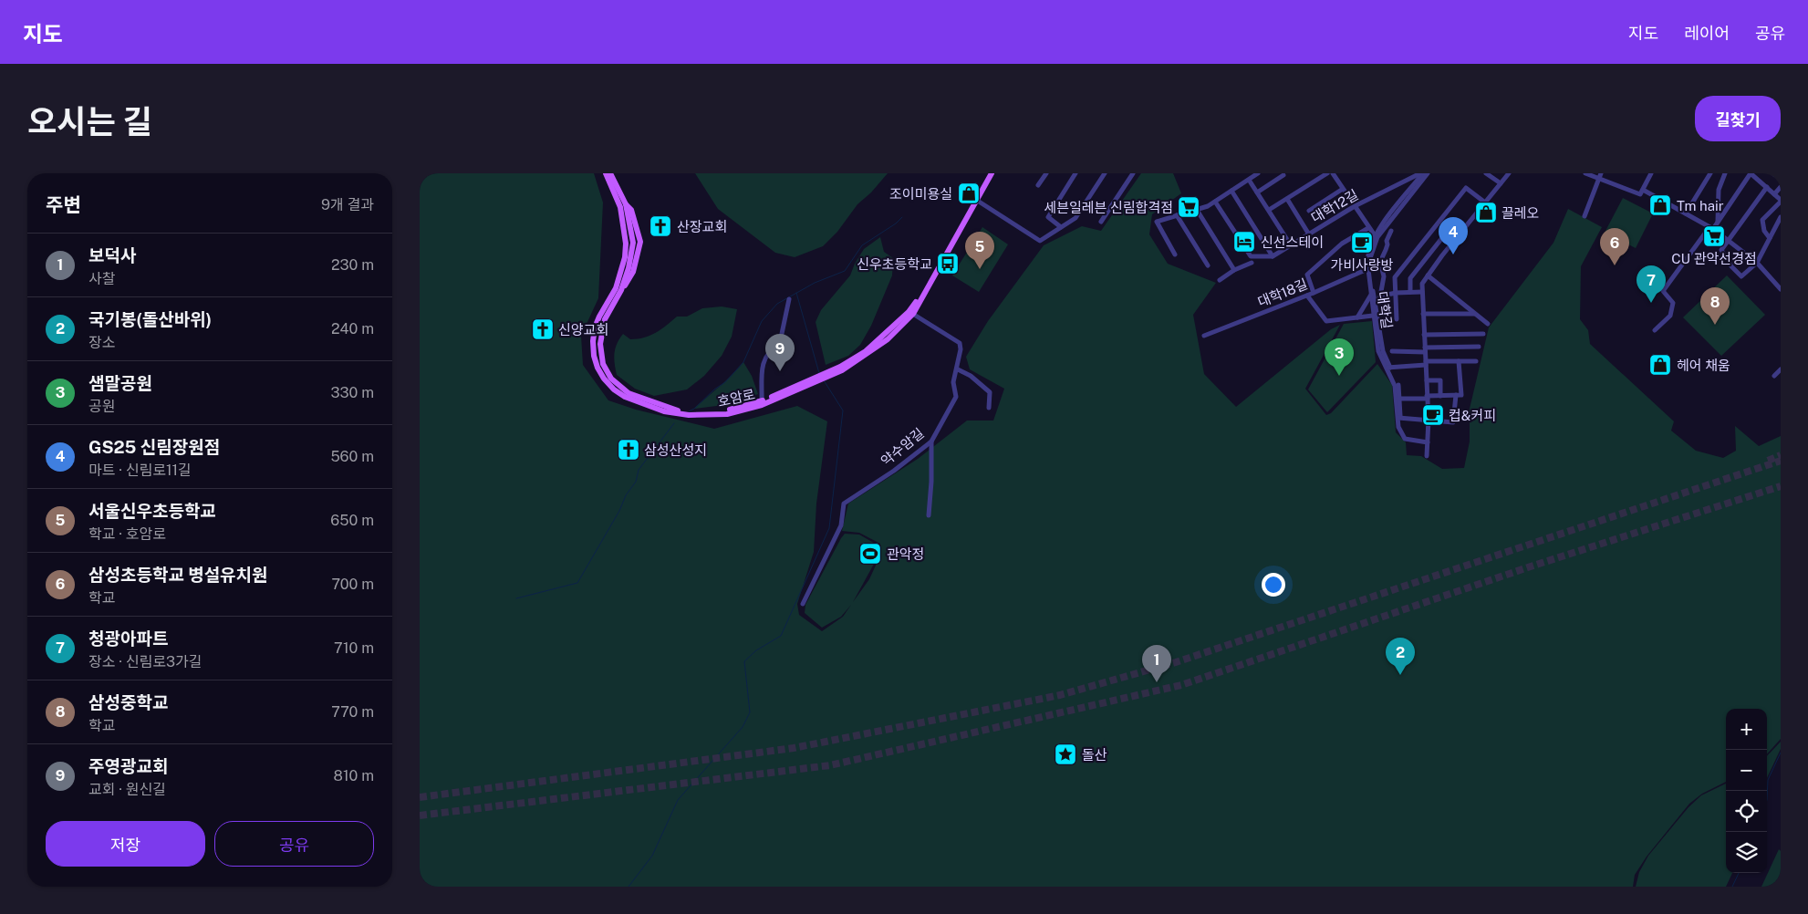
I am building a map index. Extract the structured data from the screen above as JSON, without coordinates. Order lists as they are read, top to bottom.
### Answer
{
  "streets": {
    "main road": ["호암로"],
    "street": [
      "대학12길",
      "대학18길",
      "대학길",
      "약수암길"
    ]
  },
  "crossings": [
    ["대학12길", "대학길"],
    ["대학18길", "대학길"],
    ["호암로", "약수암길"]
  ],
  "places": {
    "shop": [
      "조이미용실",
      "Tm hair",
      "끌레오",
      "헤어 채움"
    ],
    "supermarket": ["세븐일레븐 신림합격점", "CU 관악선경점"],
    "church": ["산장교회", "신양교회", "삼성산성지"],
    "hotel": ["신선스테이"],
    "cafe": ["가비사랑방", "컵&커피"],
    "bus stop": ["신우초등학교"],
    "sports": ["관악정"],
    "place": ["돌산"]
  },
  "page": {
    "header": "지도",
    "nav": ["지도", "레이어", "공유"],
    "title": "오시는 길",
    "buttons": [
      "길찾기",
      ["저장", "공유"]
    ],
    "heading": ["주변", "9개 결과"],
    "pins": [
      "4",
      "6",
      "5",
      "7",
      "8",
      "9",
      "3",
      "2",
      "1"
    ],
    "list": [
      {
        "mark": "1",
        "name": "보덕사",
        "note": "사찰",
        "value": "230 m"
      },
      {
        "mark": "2",
        "name": "국기봉(돌산바위)",
        "note": "장소",
        "value": "240 m"
      },
      {
        "mark": "3",
        "name": "샘말공원",
        "note": "공원",
        "value": "330 m"
      },
      {
        "mark": "4",
        "name": "GS25 신림장원점",
        "note": "마트 · 신림로11길",
        "value": "560 m"
      },
      {
        "mark": "5",
        "name": "서울신우초등학교",
        "note": "학교 · 호암로",
        "value": "650 m"
      },
      {
        "mark": "6",
        "name": "삼성초등학교 병설유치원",
        "note": "학교",
        "value": "700 m"
      },
      {
        "mark": "7",
        "name": "청광아파트",
        "note": "장소 · 신림로3가길",
        "value": "710 m"
      },
      {
        "mark": "8",
        "name": "삼성중학교",
        "note": "학교",
        "value": "770 m"
      },
      {
        "mark": "9",
        "name": "주영광교회",
        "note": "교회 · 원신길",
        "value": "810 m"
      }
    ],
    "map_buttons": ["+", "−"]
  }
}
